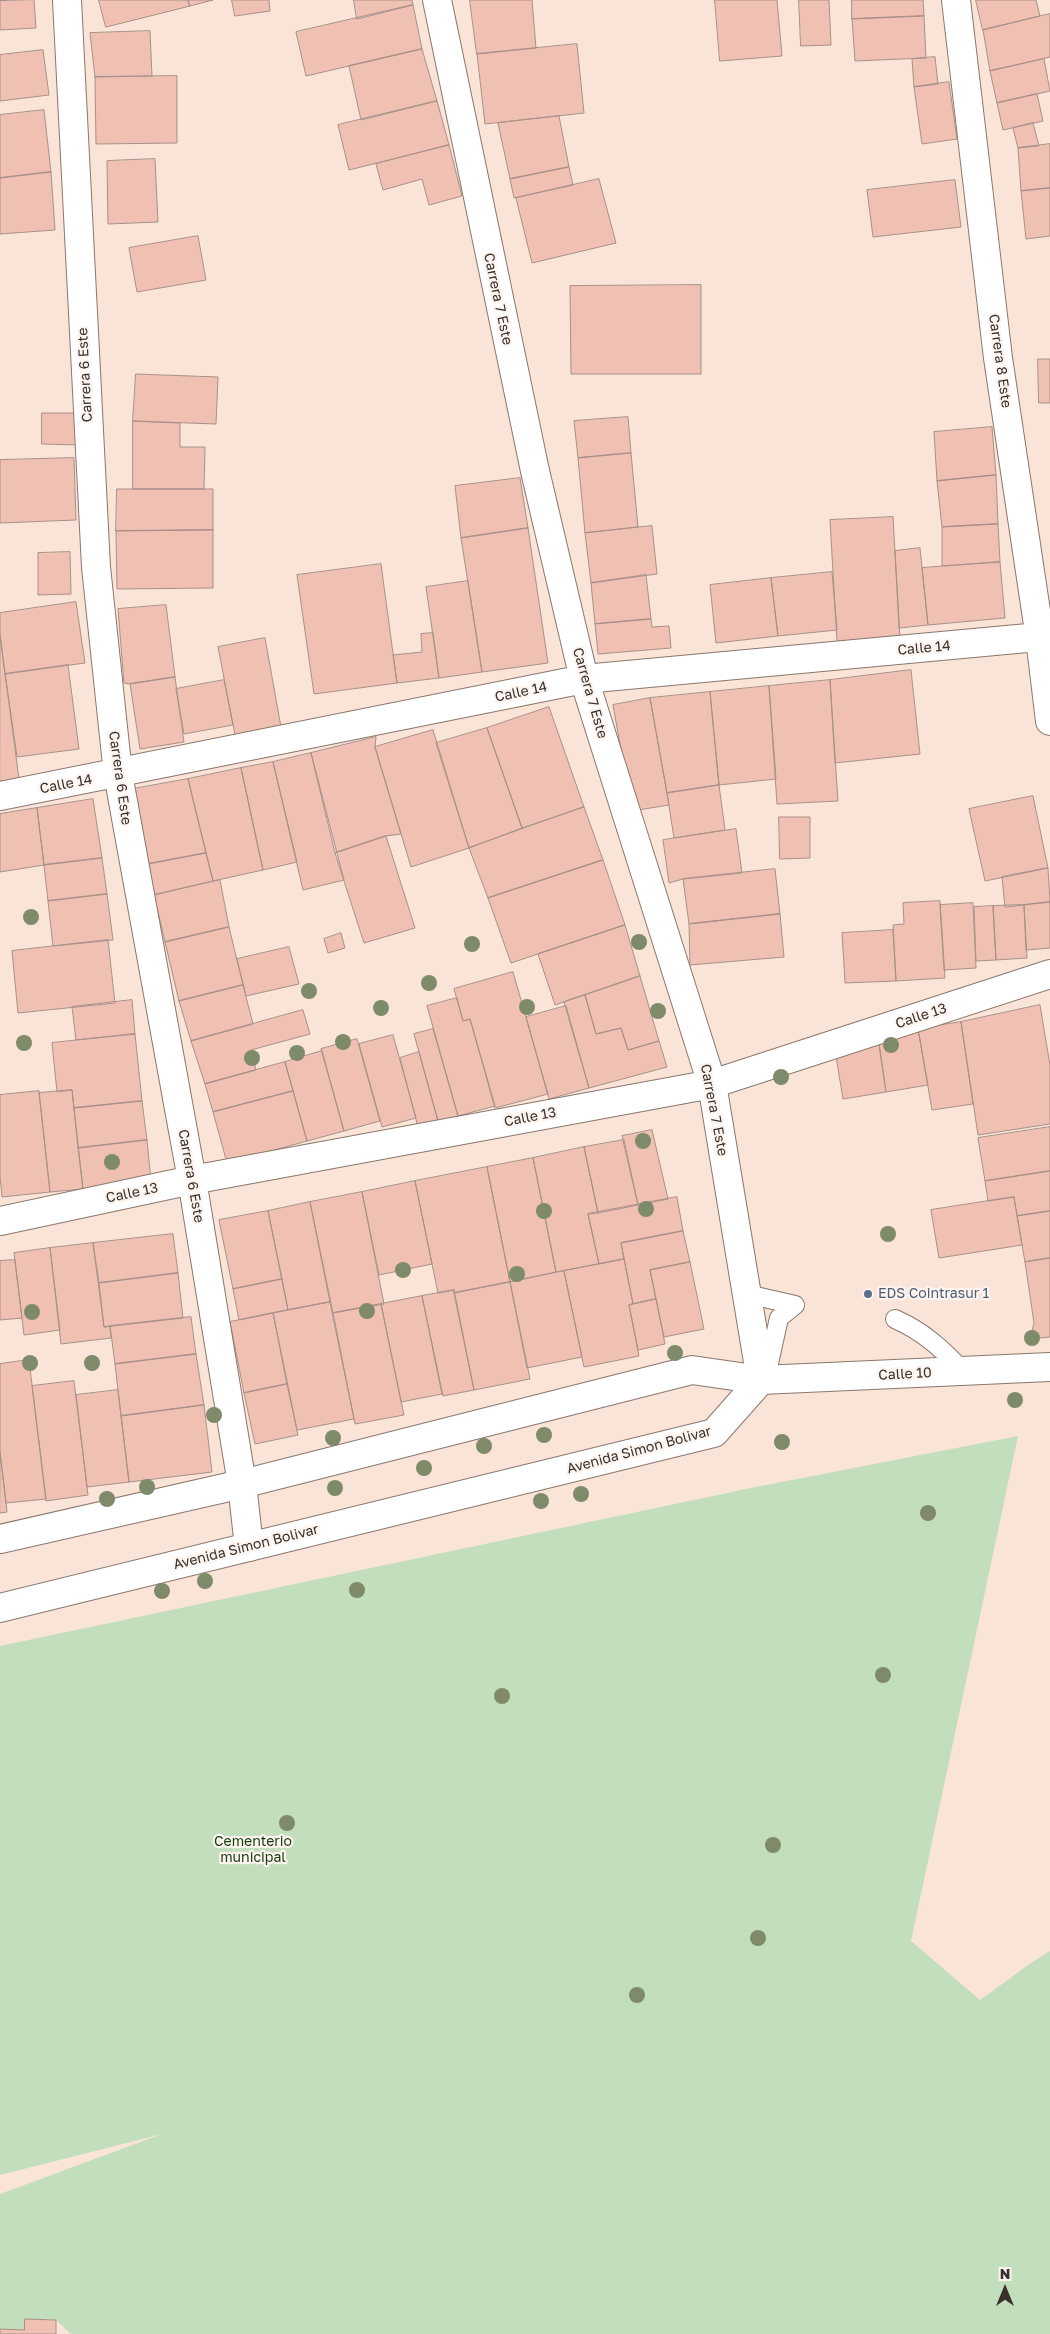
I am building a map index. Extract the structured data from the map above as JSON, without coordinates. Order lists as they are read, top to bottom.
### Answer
{
  "streets": {
    "street": [
      "Carrera 7 Este",
      "Carrera 8 Este",
      "Carrera 6 Este",
      "Calle 14",
      "Calle 13",
      "Calle 10",
      "Avenida Simon Bolivar"
    ]
  },
  "crossings": [
    ["Carrera 7 Este", "Calle 14"],
    ["Carrera 7 Este", "Calle 13"],
    ["Carrera 7 Este", "Calle 10"],
    ["Carrera 7 Este", "Avenida Simon Bolivar"],
    ["Carrera 8 Este", "Calle 14"],
    ["Carrera 6 Este", "Calle 14"],
    ["Carrera 6 Este", "Calle 13"],
    ["Carrera 6 Este", "Avenida Simon Bolivar"],
    ["Calle 10", "Avenida Simon Bolivar"]
  ],
  "parks": ["Cementerio municipal"],
  "places": ["EDS Cointrasur 1"],
  "north": "top"
}
